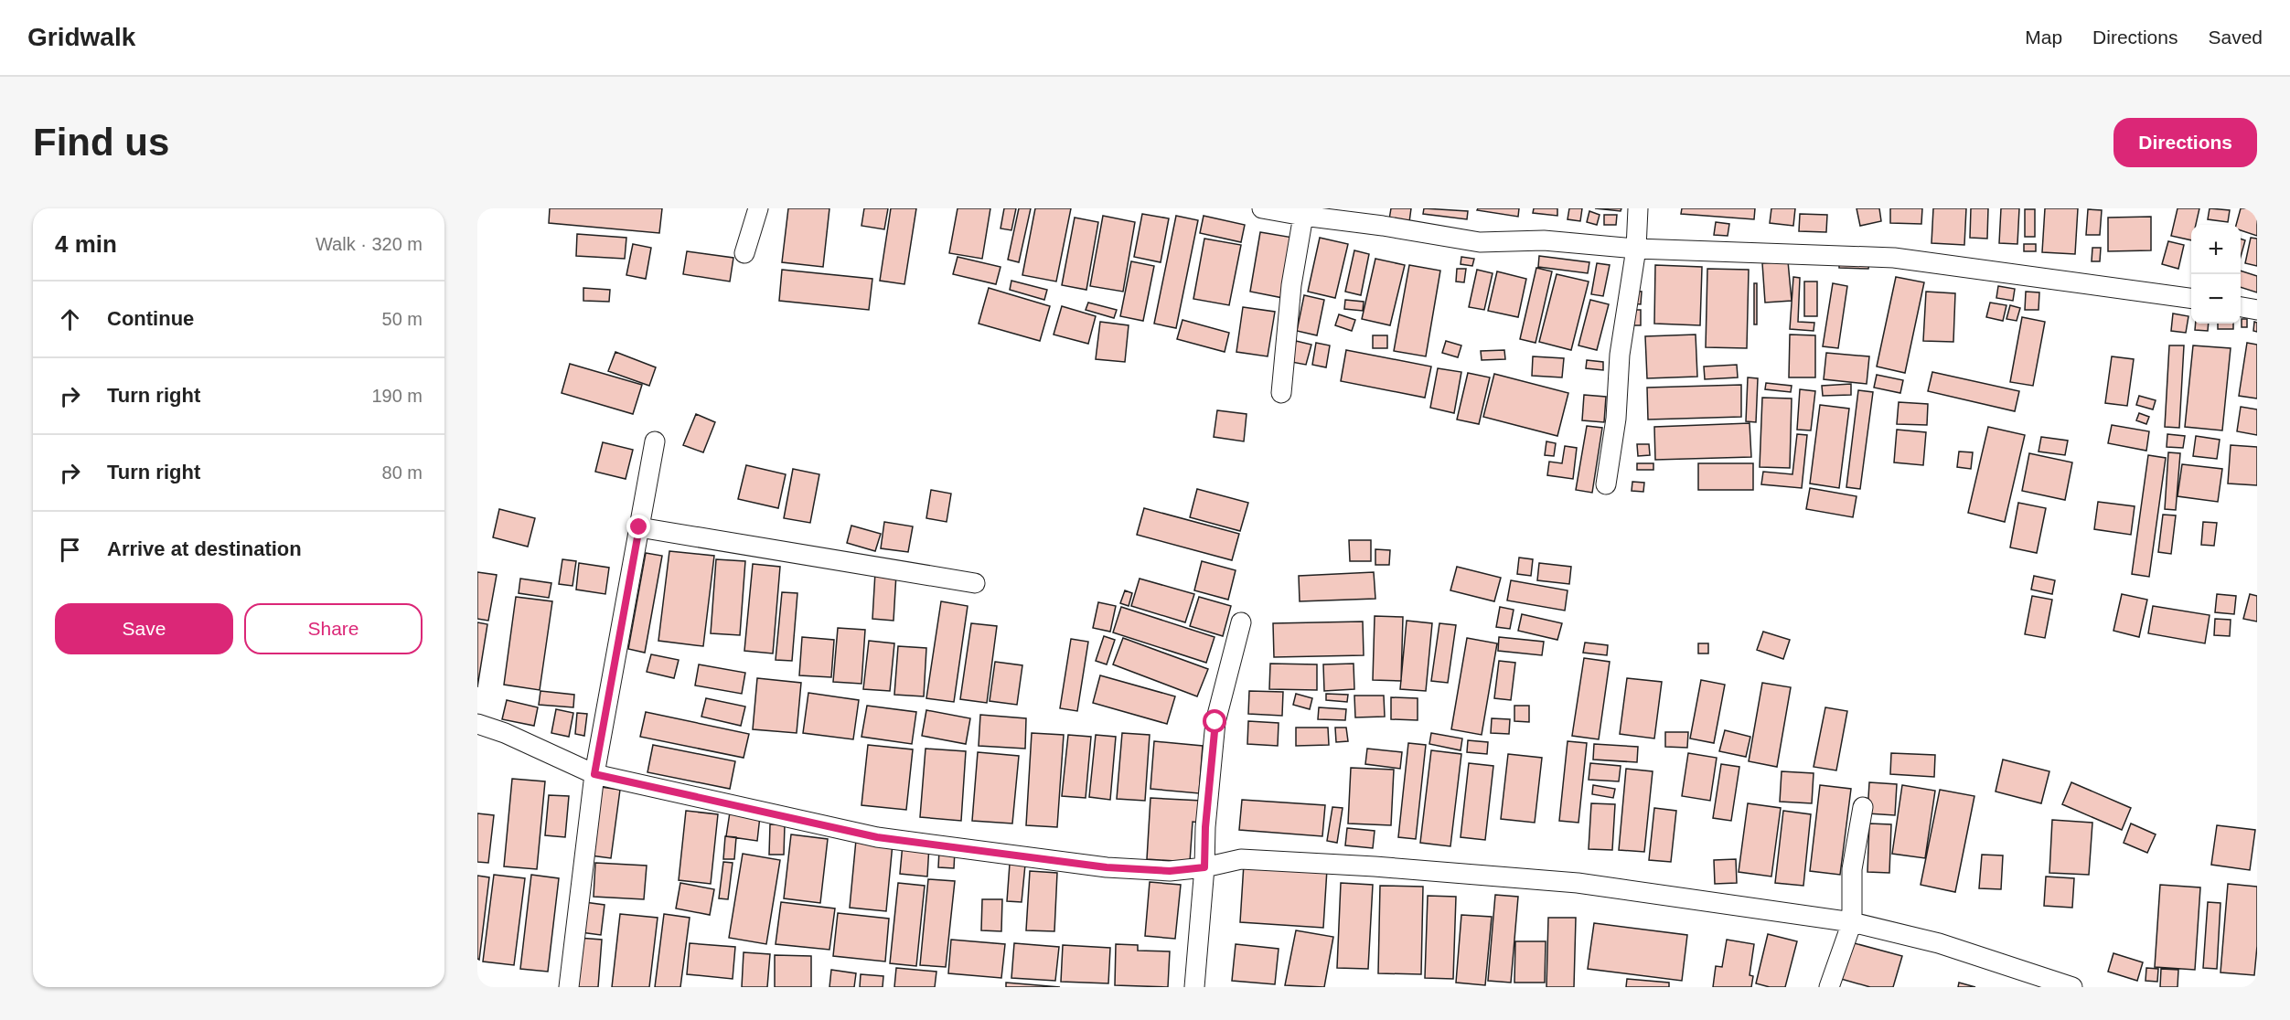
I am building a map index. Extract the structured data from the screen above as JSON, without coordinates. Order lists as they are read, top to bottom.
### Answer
{
  "page": {
    "header": "Gridwalk",
    "nav": ["Map", "Directions", "Saved"],
    "buttons": [
      "Directions",
      ["Save", "Share"]
    ],
    "title": "Find us",
    "heading": ["4 min", "Walk · 320 m"],
    "map_buttons": ["+", "−"],
    "list": [
      ["Continue", "50 m"],
      ["Turn right", "190 m"],
      ["Turn right", "80 m"],
      "Arrive at destination"
    ]
  }
}
